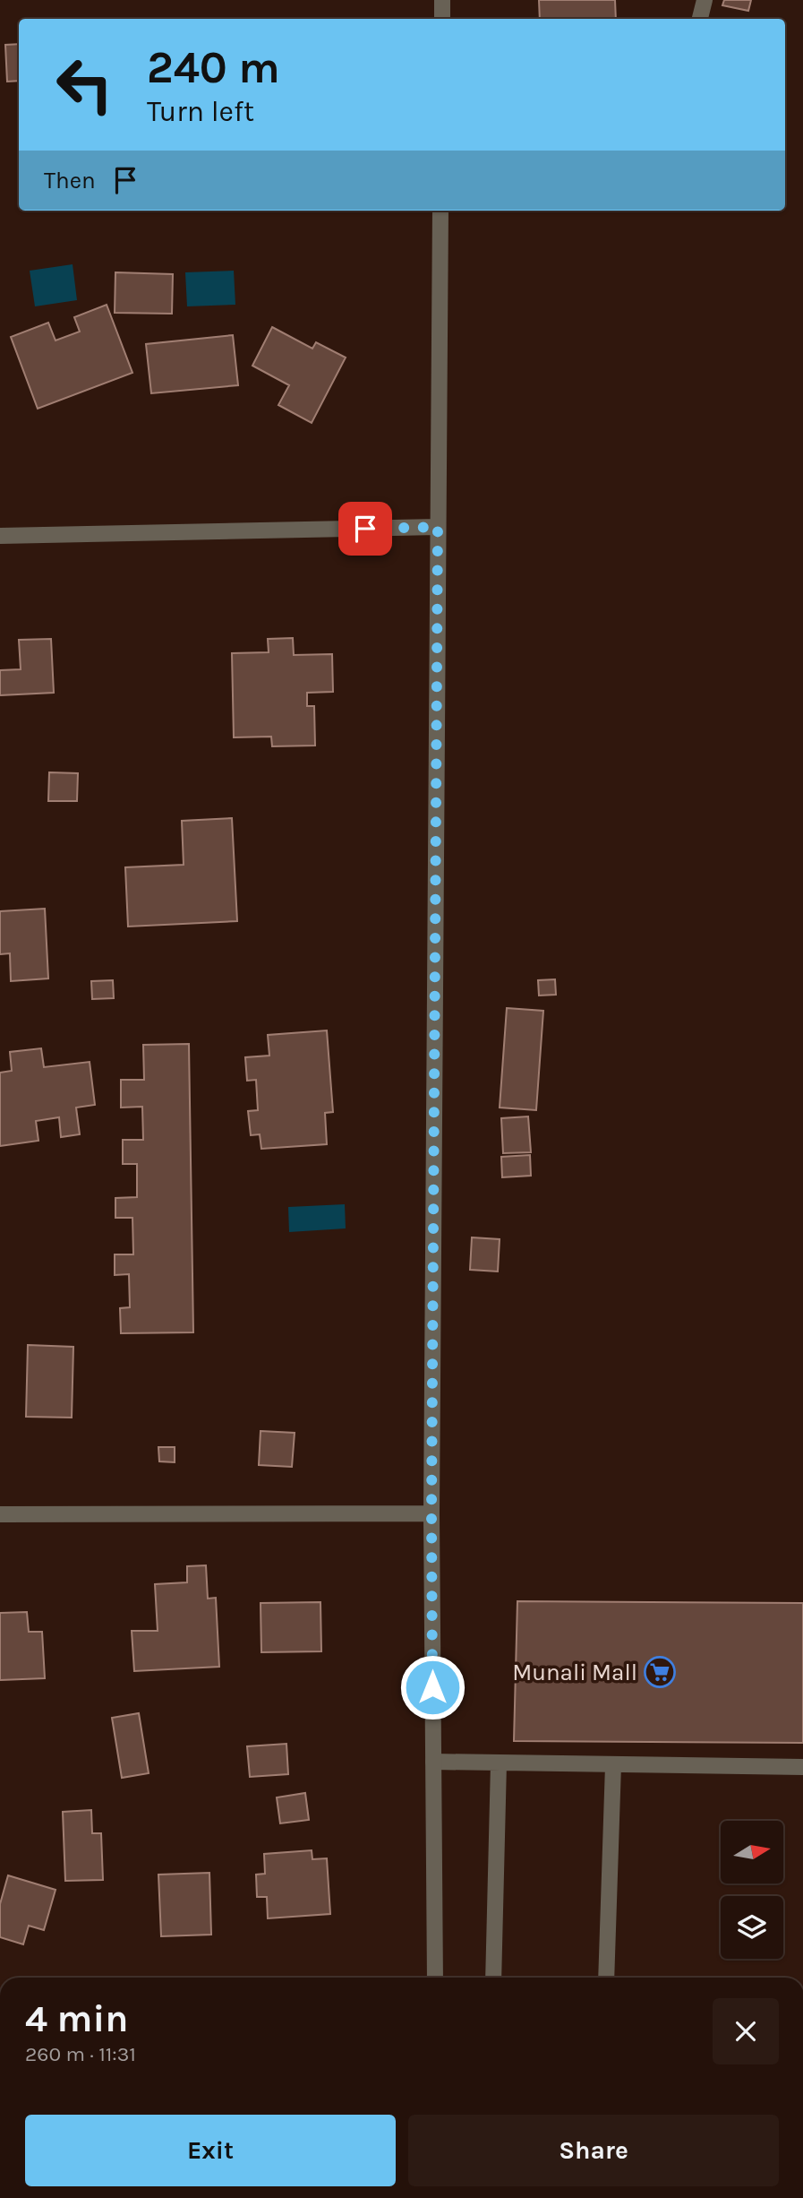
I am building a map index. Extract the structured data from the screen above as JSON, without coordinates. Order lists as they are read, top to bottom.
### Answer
{
  "places": {
    "supermarket": ["Munali Mall"]
  },
  "north": "right",
  "page": {
    "turn": ["240 m", "Turn left"],
    "then": "Then",
    "heading": ["4 min", "260 m · 11:31"],
    "buttons": ["Exit", "Share"]
  }
}
